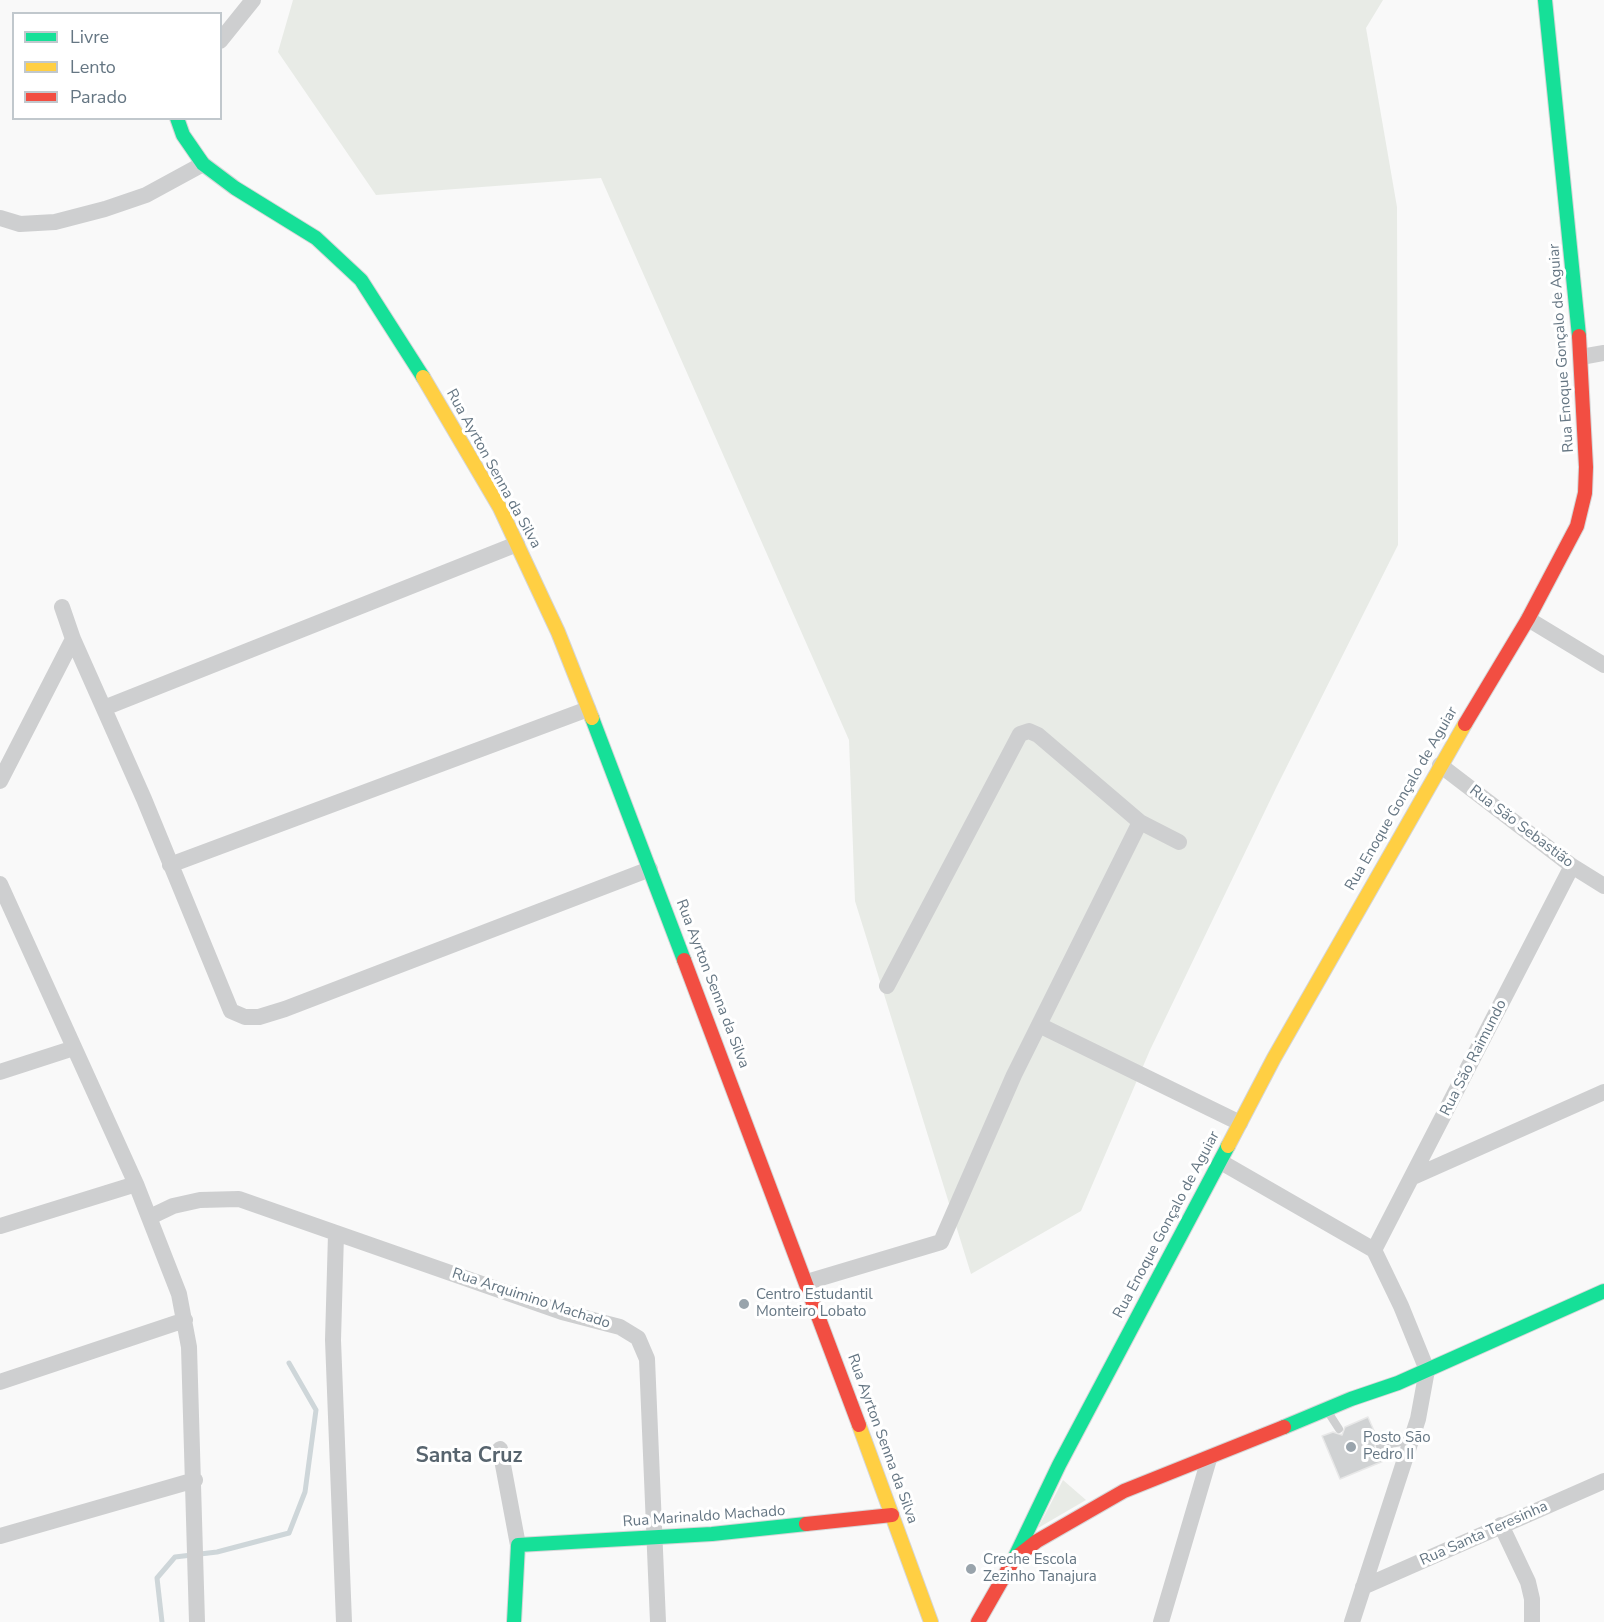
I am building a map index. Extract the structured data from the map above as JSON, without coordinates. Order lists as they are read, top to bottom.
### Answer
{
  "streets": {
    "street": [
      "Rua Enoque Gonçalo de Aguiar",
      "Rua Ayrton Senna da Silva",
      "Rua São Sebastião",
      "Rua São Raimundo",
      "Rua Arquimino Machado",
      "Rua Marinaldo Machado",
      "Rua Santa Teresinha"
    ]
  },
  "crossings": [
    ["Rua Enoque Gonçalo de Aguiar", "Rua São Sebastião"],
    ["Rua Ayrton Senna da Silva", "Rua Marinaldo Machado"],
    ["Rua São Sebastião", "Rua São Raimundo"],
    ["Rua Arquimino Machado", "Rua Marinaldo Machado"]
  ],
  "districts": ["Santa Cruz"],
  "places": ["Centro Estudantil Monteiro Lobato", "Posto São Pedro II", "Creche Escola Zezinho Tanajura"],
  "legend": ["Livre", "Lento", "Parado"]
}
